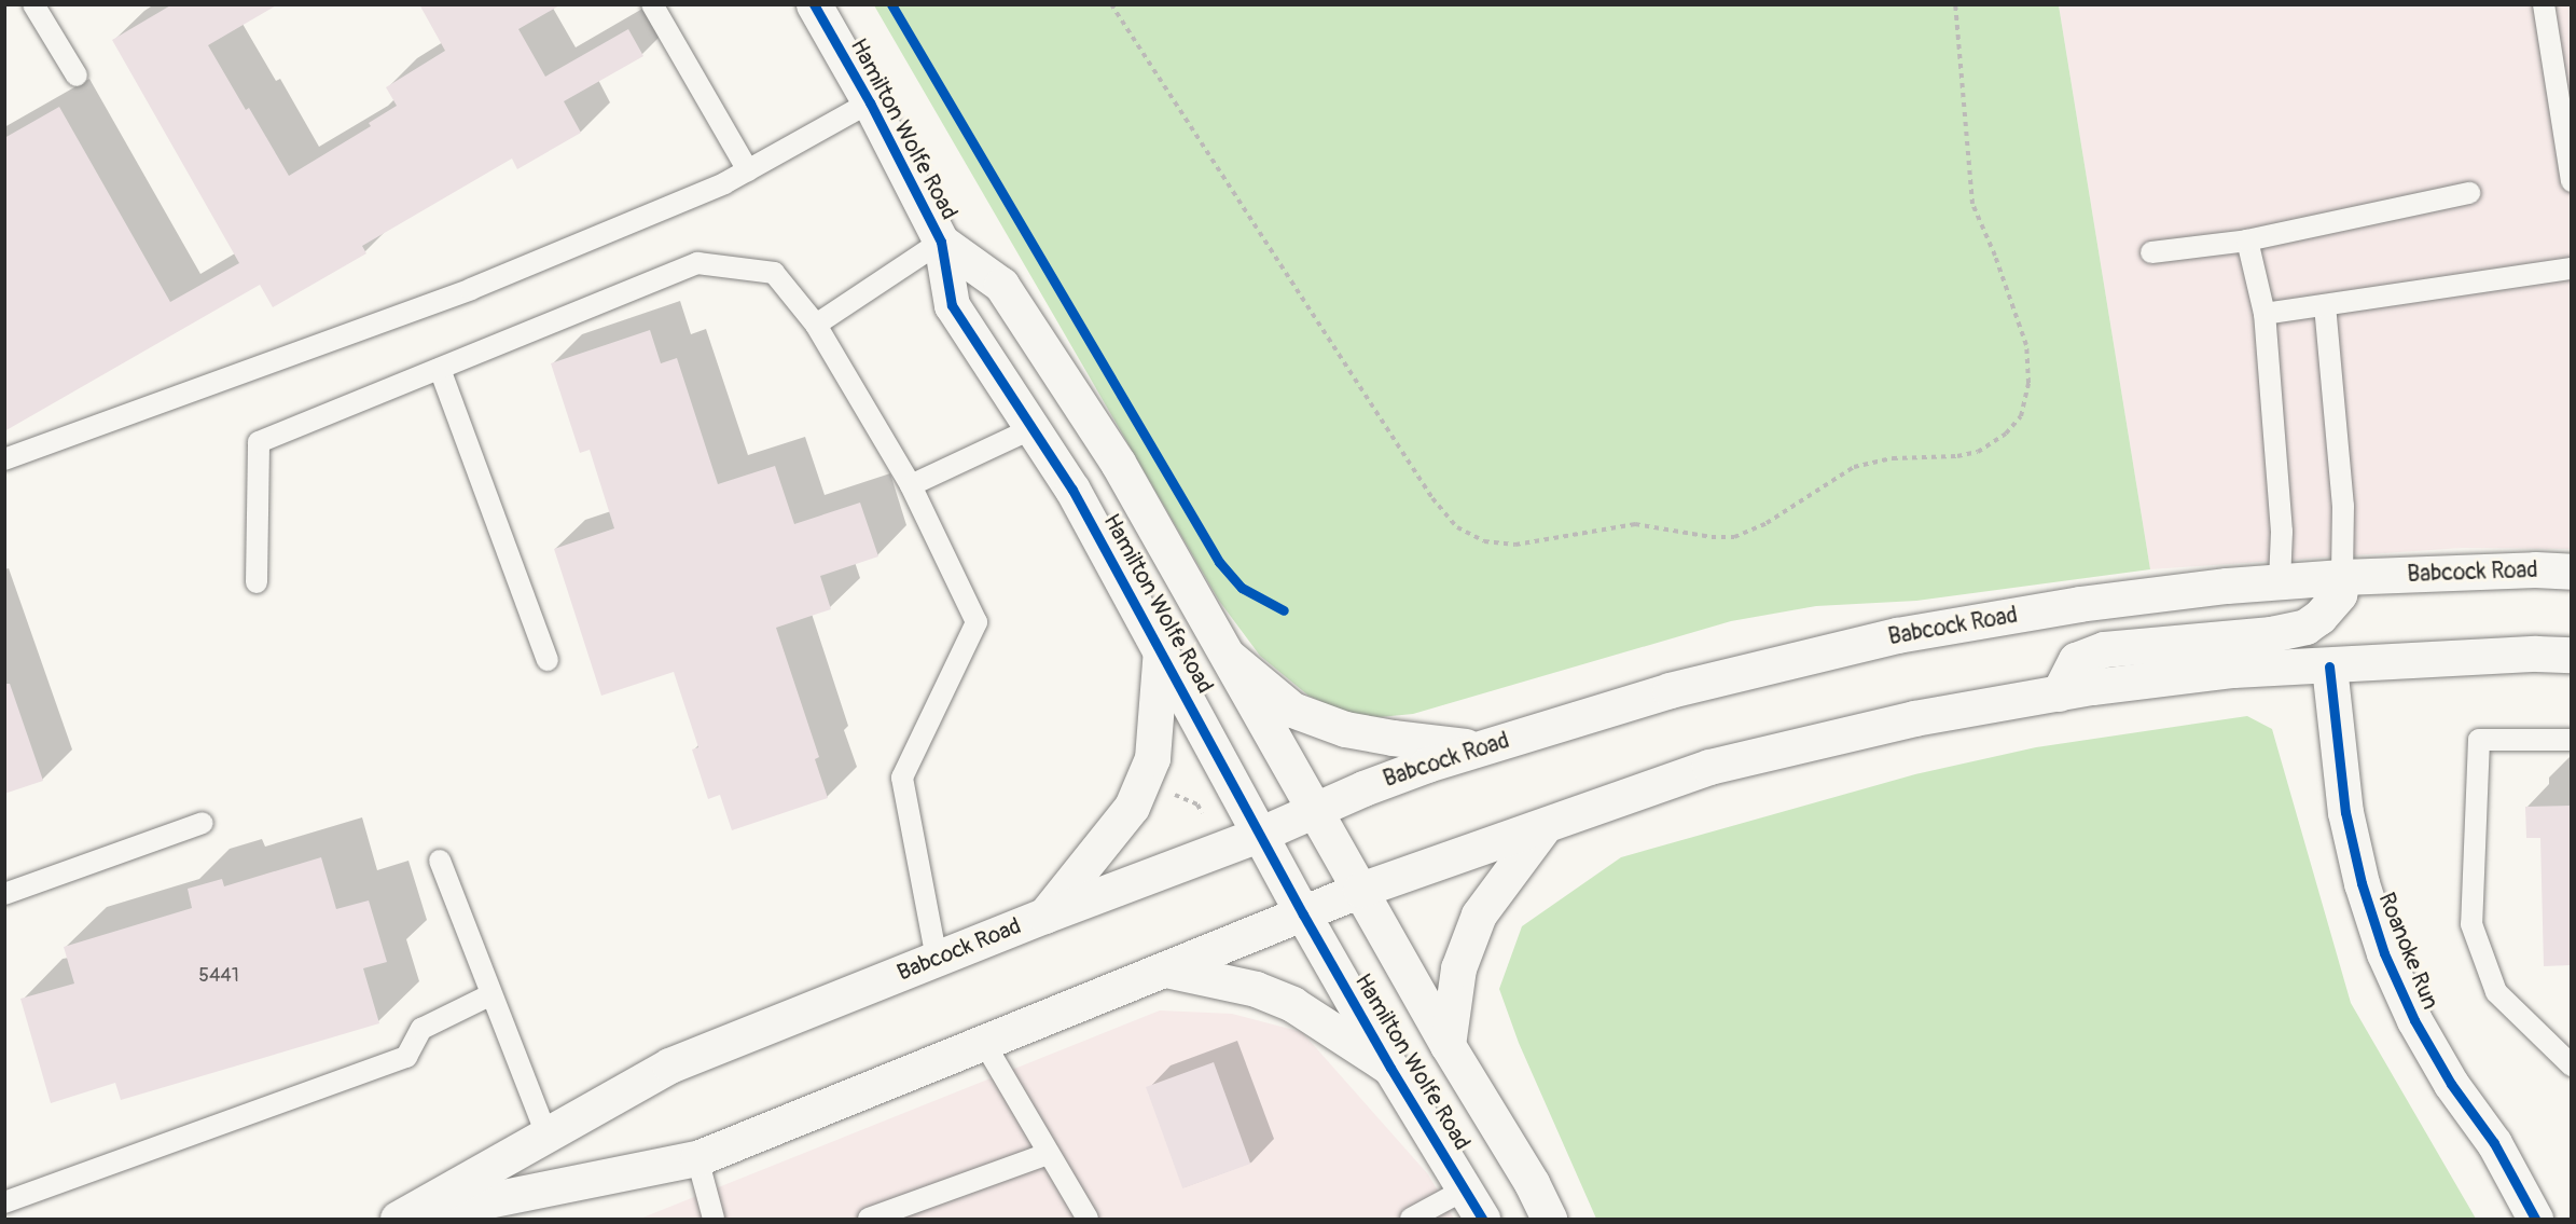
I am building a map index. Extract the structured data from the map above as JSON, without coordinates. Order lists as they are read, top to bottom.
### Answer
{
  "streets": {
    "main road": ["Hamilton Wolfe Road", "Babcock Road", "Roanoke Run"]
  },
  "crossings": [
    ["Hamilton Wolfe Road", "Babcock Road"],
    ["Babcock Road", "Roanoke Run"]
  ],
  "house_numbers": ["5441"]
}
